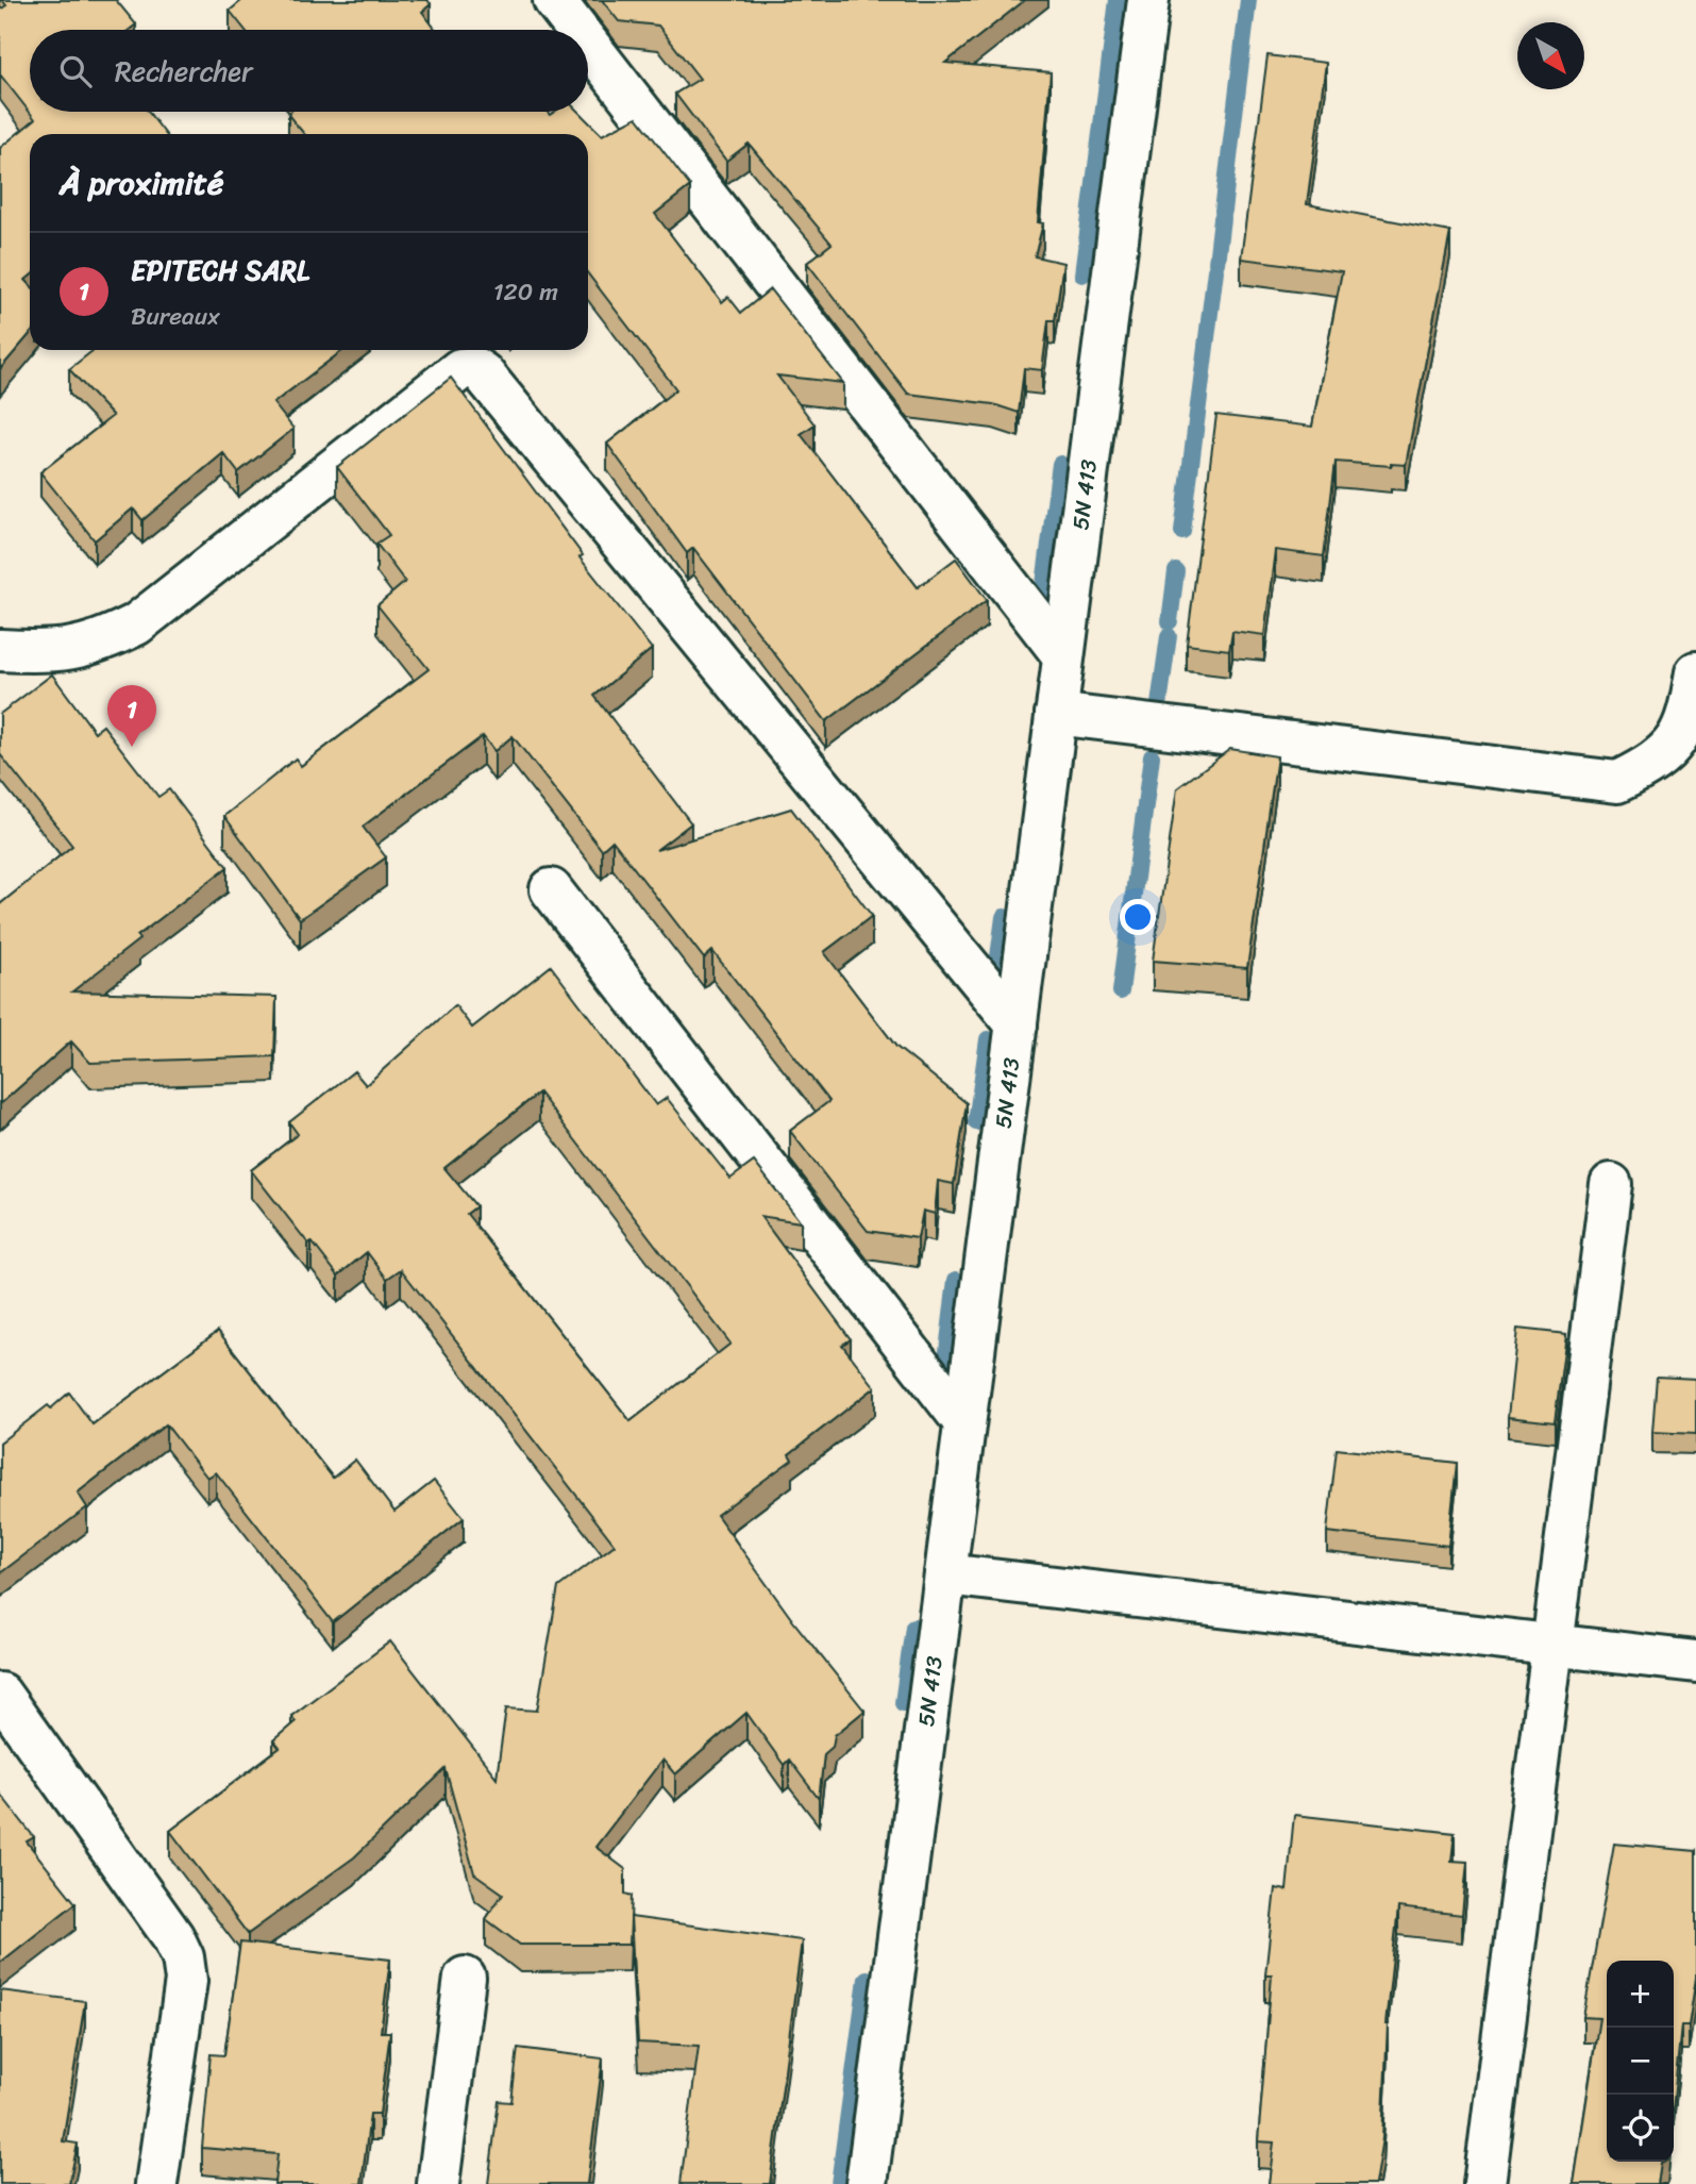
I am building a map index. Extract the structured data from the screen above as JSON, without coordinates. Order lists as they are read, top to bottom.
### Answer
{
  "streets": {
    "street": ["5N 413"]
  },
  "north": "bottom right",
  "page": {
    "search": "Rechercher",
    "heading": "À proximité",
    "list": [
      {
        "mark": "1",
        "name": "EPITECH SARL",
        "note": "Bureaux",
        "value": "120 m"
      }
    ],
    "pins": "1",
    "map_buttons": ["+", "−"]
  }
}
